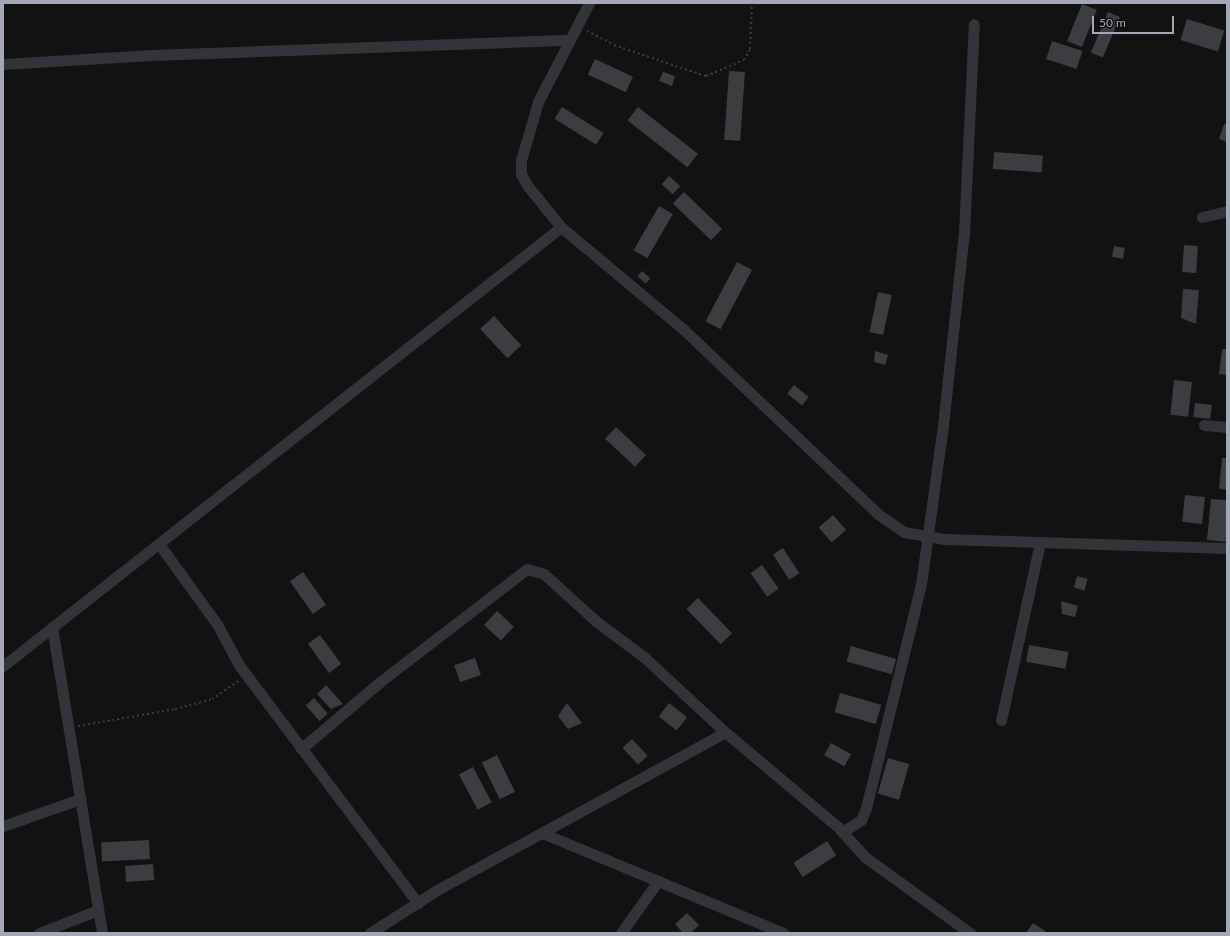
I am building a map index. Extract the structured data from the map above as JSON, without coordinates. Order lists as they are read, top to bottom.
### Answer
{
  "scale_bar": "50 m"
}
